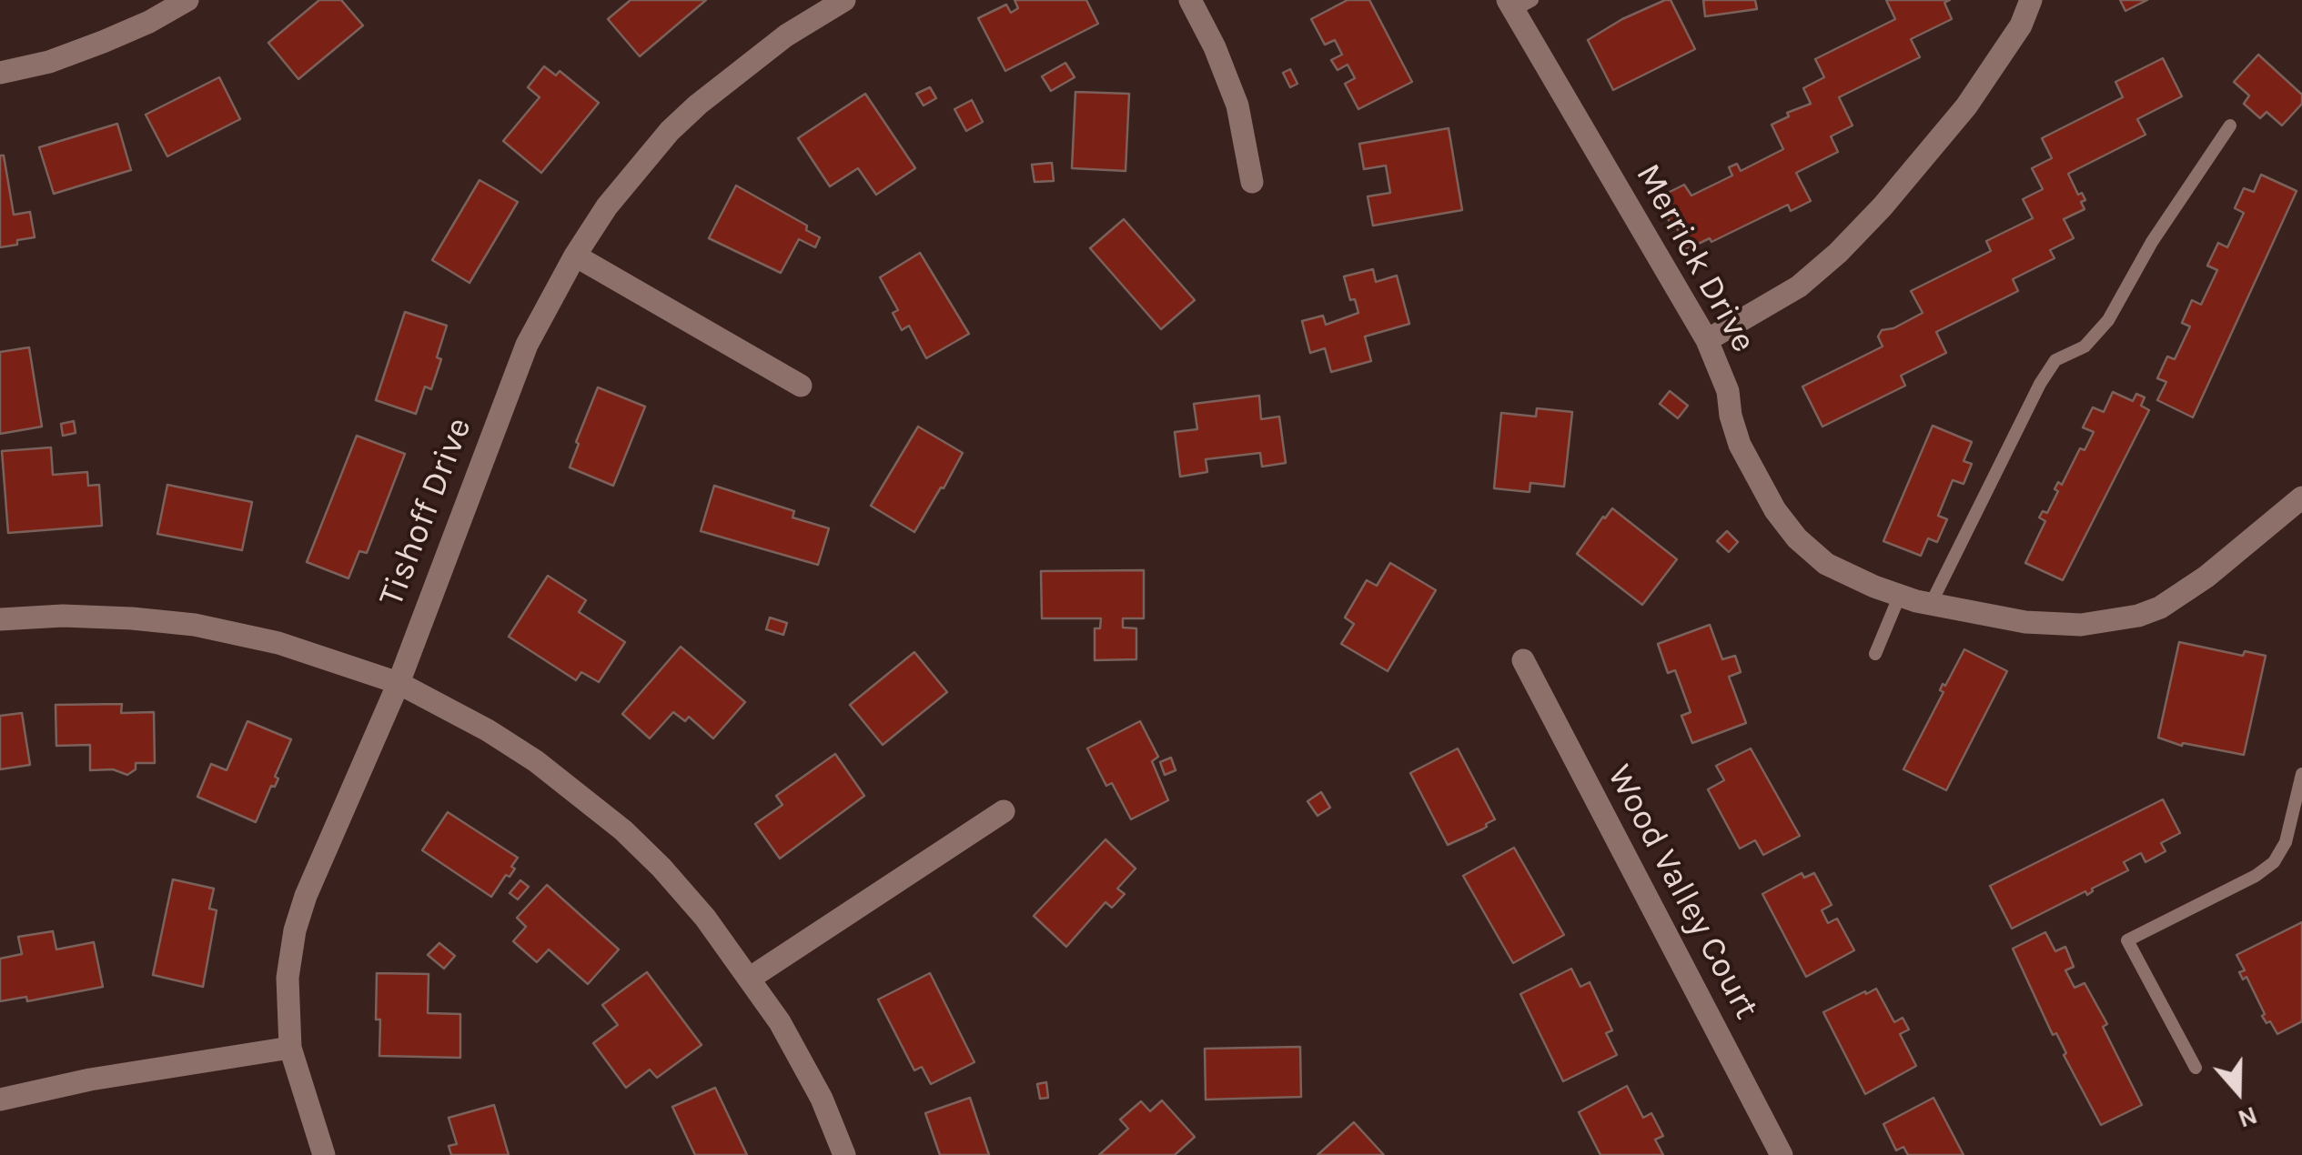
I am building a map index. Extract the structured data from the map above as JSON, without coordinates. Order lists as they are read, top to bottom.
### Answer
{
  "streets": {
    "street": ["Merrick Drive", "Tishoff Drive", "Wood Valley Court"]
  },
  "north": "bottom"
}
